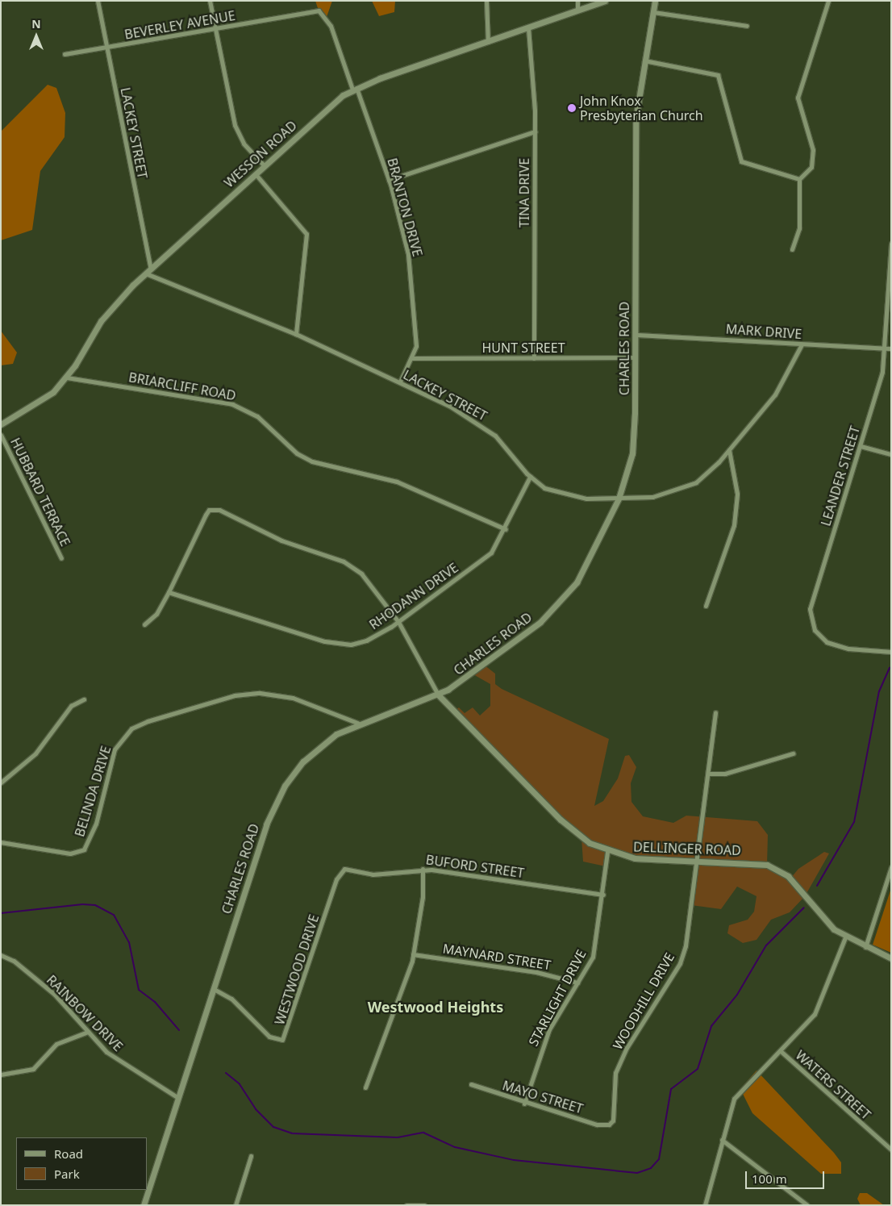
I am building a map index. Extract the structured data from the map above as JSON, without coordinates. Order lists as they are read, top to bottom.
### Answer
{
  "streets": {
    "street": [
      "BEVERLEY AVENUE",
      "LACKEY STREET",
      "WESSON ROAD",
      "TINA DRIVE",
      "BRANTON DRIVE",
      "MARK DRIVE",
      "HUNT STREET",
      "CHARLES ROAD",
      "BRIARCLIFF ROAD",
      "LEANDER STREET",
      "HUBBARD TERRACE",
      "RHODANN DRIVE",
      "BELINDA DRIVE",
      "DELLINGER ROAD",
      "BUFORD STREET",
      "MAYNARD STREET",
      "WESTWOOD DRIVE",
      "STARLIGHT DRIVE",
      "WOODHILL DRIVE",
      "RAINBOW DRIVE",
      "WATERS STREET",
      "MAYO STREET"
    ]
  },
  "crossings": [
    ["BEVERLEY AVENUE", "LACKEY STREET"],
    ["BEVERLEY AVENUE", "BRANTON DRIVE"],
    ["LACKEY STREET", "WESSON ROAD"],
    ["LACKEY STREET", "BRANTON DRIVE"],
    ["LACKEY STREET", "MARK DRIVE"],
    ["LACKEY STREET", "CHARLES ROAD"],
    ["LACKEY STREET", "RHODANN DRIVE"],
    ["WESSON ROAD", "TINA DRIVE"],
    ["WESSON ROAD", "BRANTON DRIVE"],
    ["WESSON ROAD", "BRIARCLIFF ROAD"],
    ["TINA DRIVE", "HUNT STREET"],
    ["BRANTON DRIVE", "HUNT STREET"],
    ["MARK DRIVE", "CHARLES ROAD"],
    ["MARK DRIVE", "LEANDER STREET"],
    ["HUNT STREET", "CHARLES ROAD"],
    ["CHARLES ROAD", "BELINDA DRIVE"],
    ["CHARLES ROAD", "DELLINGER ROAD"],
    ["CHARLES ROAD", "WESTWOOD DRIVE"],
    ["CHARLES ROAD", "RAINBOW DRIVE"],
    ["BRIARCLIFF ROAD", "RHODANN DRIVE"],
    ["DELLINGER ROAD", "STARLIGHT DRIVE"],
    ["DELLINGER ROAD", "WOODHILL DRIVE"],
    ["BUFORD STREET", "WESTWOOD DRIVE"],
    ["BUFORD STREET", "STARLIGHT DRIVE"],
    ["MAYNARD STREET", "STARLIGHT DRIVE"],
    ["STARLIGHT DRIVE", "MAYO STREET"],
    ["WOODHILL DRIVE", "MAYO STREET"]
  ],
  "districts": ["Westwood Heights"],
  "places": ["John Knox Presbyterian Church"],
  "legend": ["Road", "Park"],
  "scale_bar": "100 m",
  "north": "top"
}
